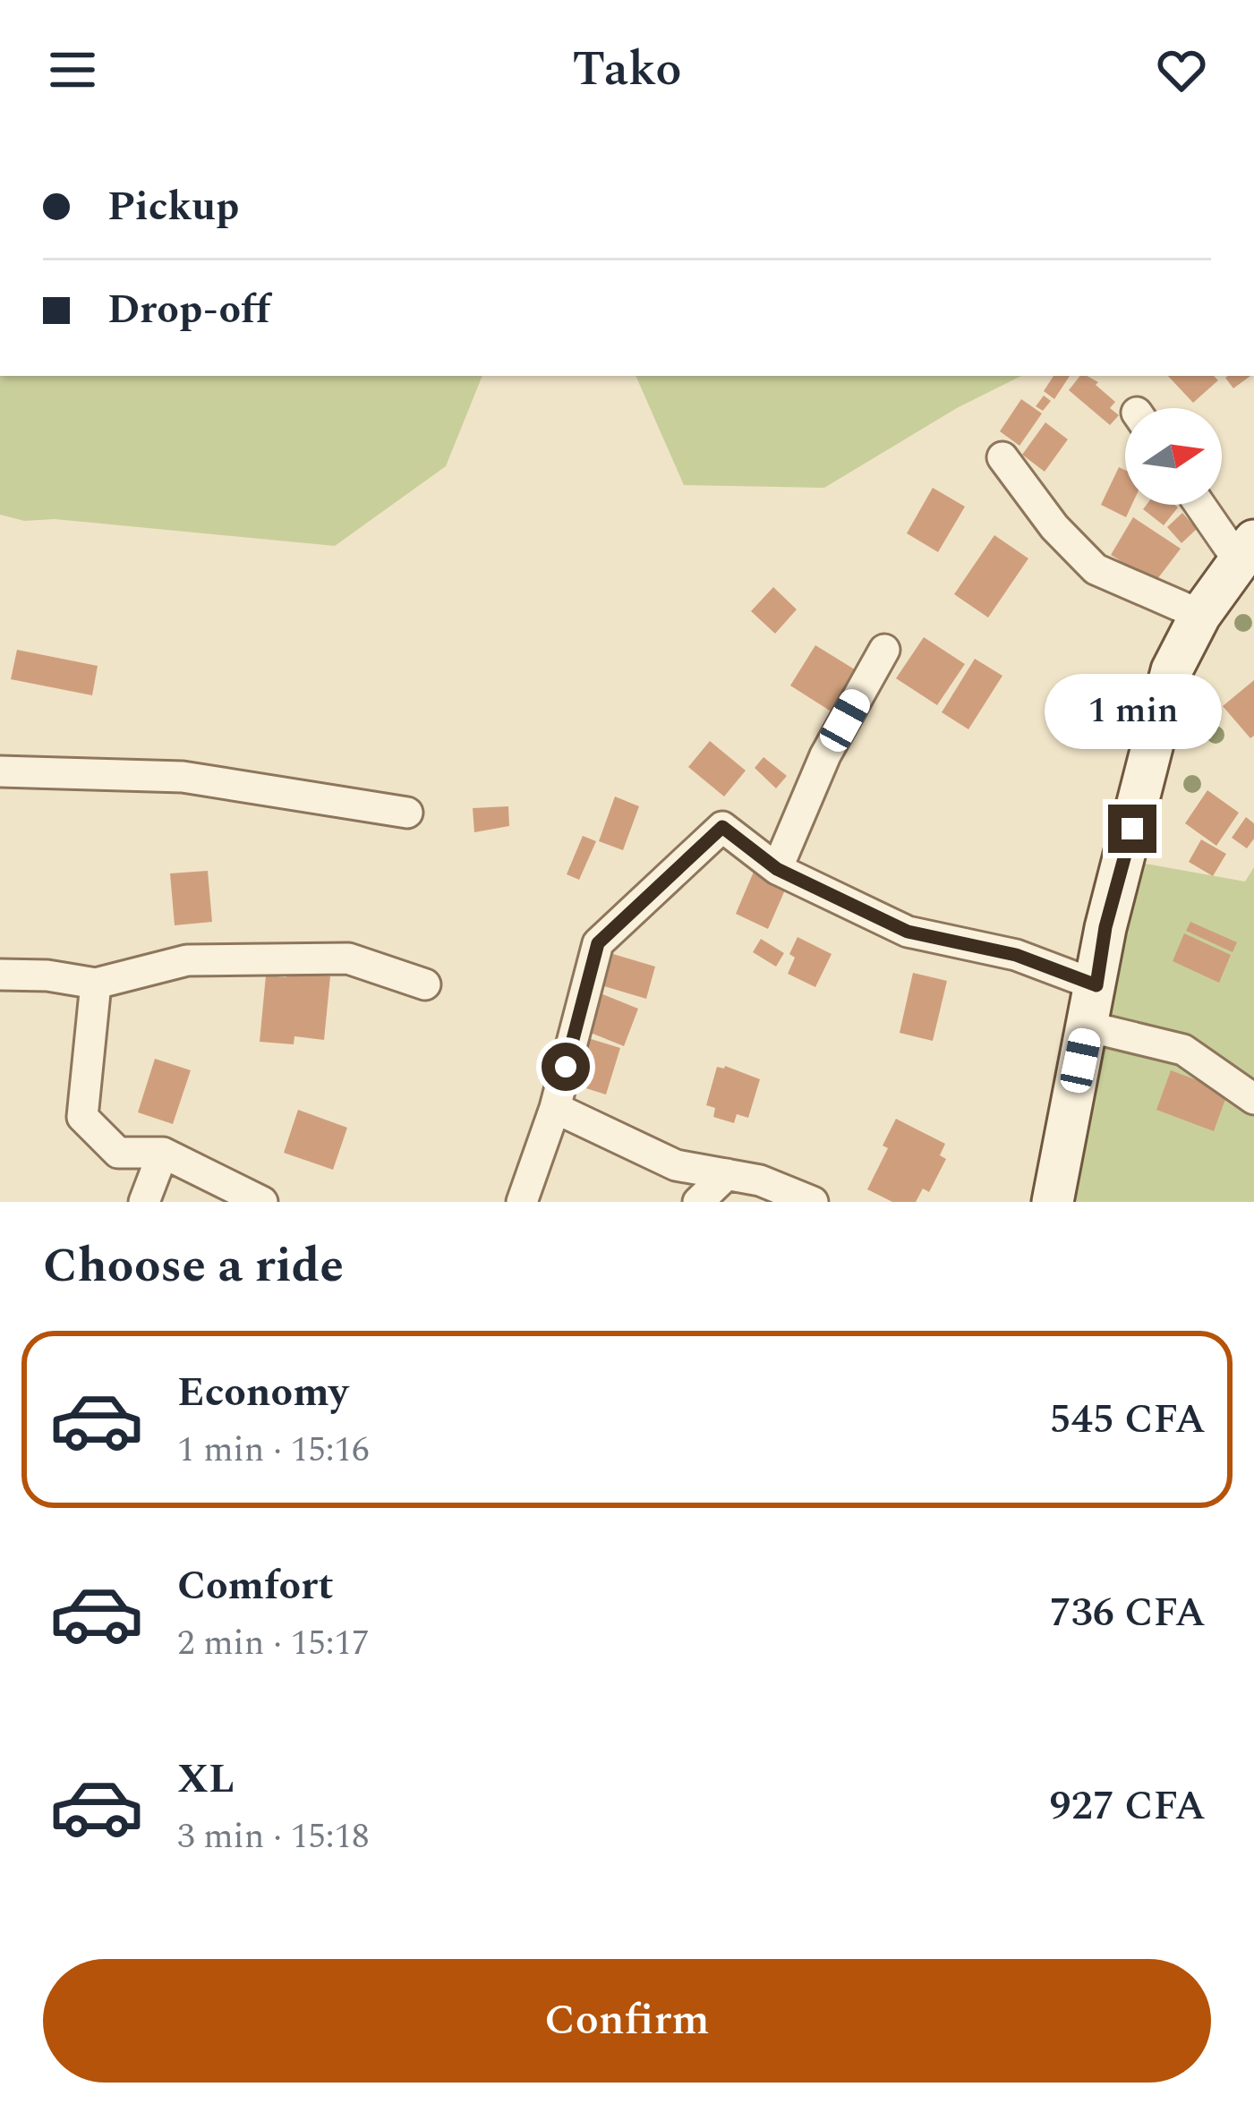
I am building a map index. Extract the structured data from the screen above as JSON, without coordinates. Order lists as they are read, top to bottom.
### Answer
{
  "north": "right",
  "page": {
    "header": "Tako",
    "banner": ["Pickup", "Drop-off"],
    "bubble": "1 min",
    "heading": "Choose a ride",
    "list": [
      {
        "name": "Economy",
        "note": "1 min · 15:16",
        "value": "545 CFA"
      },
      {
        "name": "Comfort",
        "note": "2 min · 15:17",
        "value": "736 CFA"
      },
      {
        "name": "XL",
        "note": "3 min · 15:18",
        "value": "927 CFA"
      }
    ],
    "buttons": "Confirm"
  }
}
